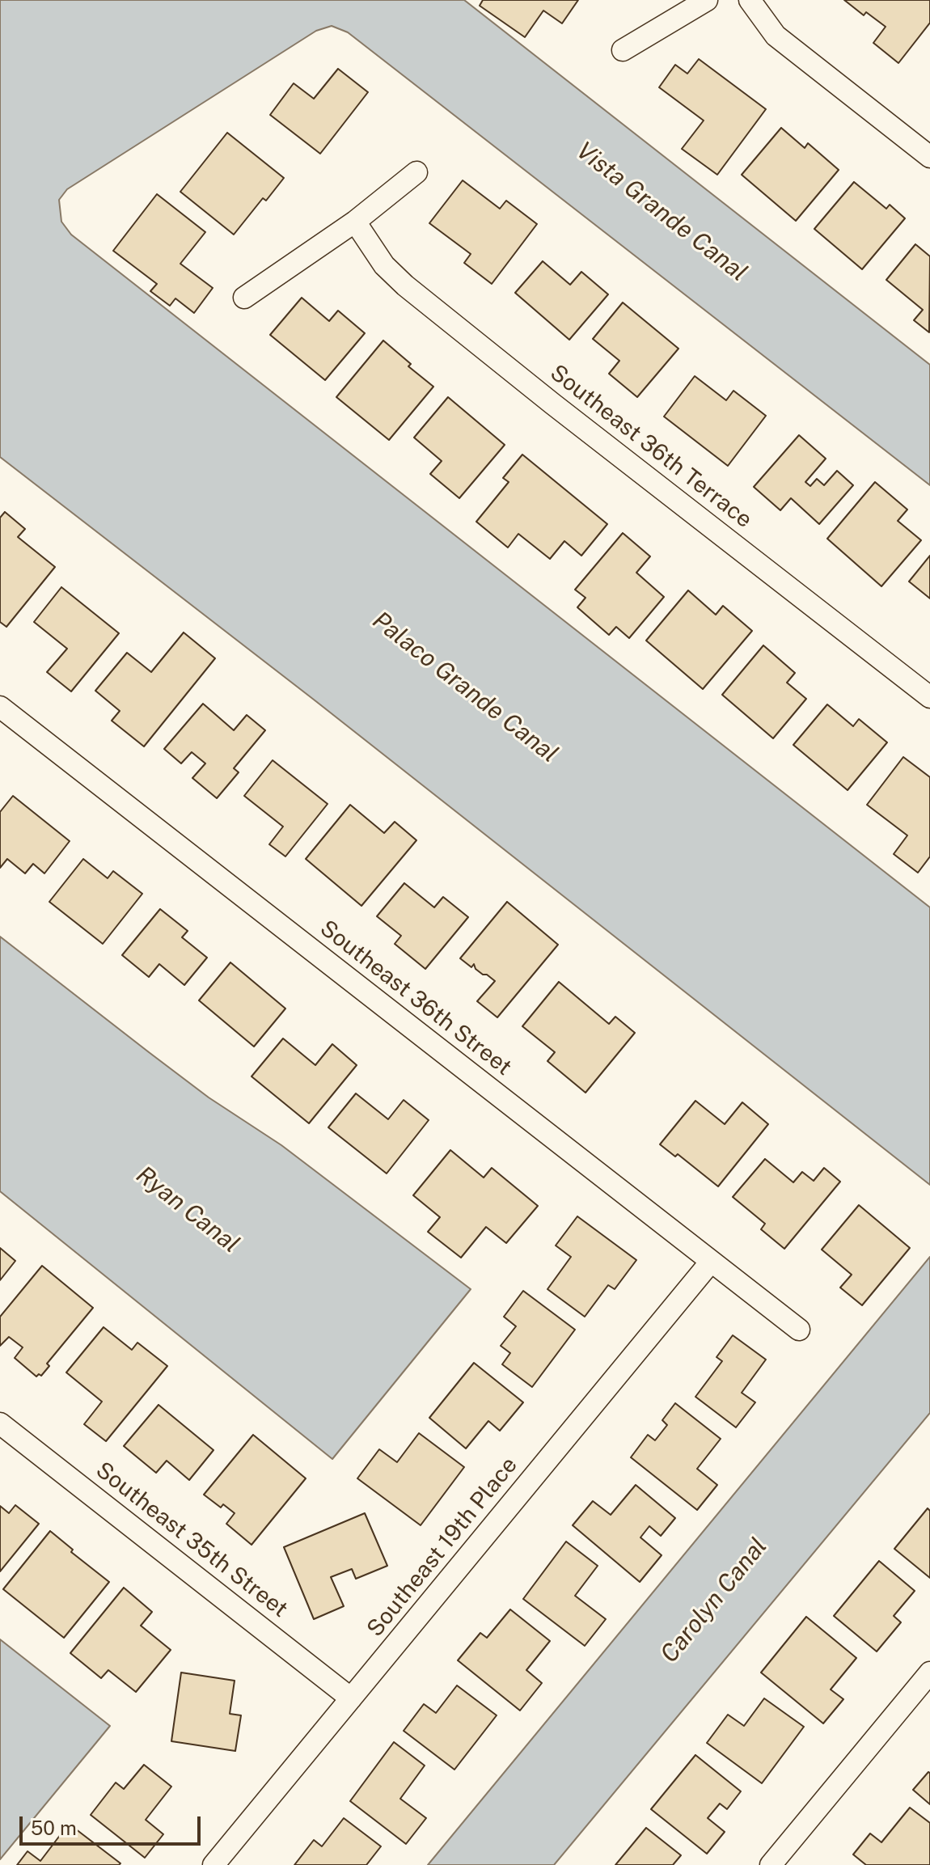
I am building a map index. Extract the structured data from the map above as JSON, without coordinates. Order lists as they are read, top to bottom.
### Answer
{
  "streets": {
    "street": [
      "Southeast 36th Terrace",
      "Southeast 36th Street",
      "Southeast 35th Street",
      "Southeast 19th Place"
    ]
  },
  "crossings": [
    ["Southeast 36th Street", "Southeast 19th Place"],
    ["Southeast 35th Street", "Southeast 19th Place"]
  ],
  "water": [
    "Vista Grande Canal",
    "Palaco Grande Canal",
    "Ryan Canal",
    "Carolyn Canal"
  ],
  "scale_bar": "50 m"
}
